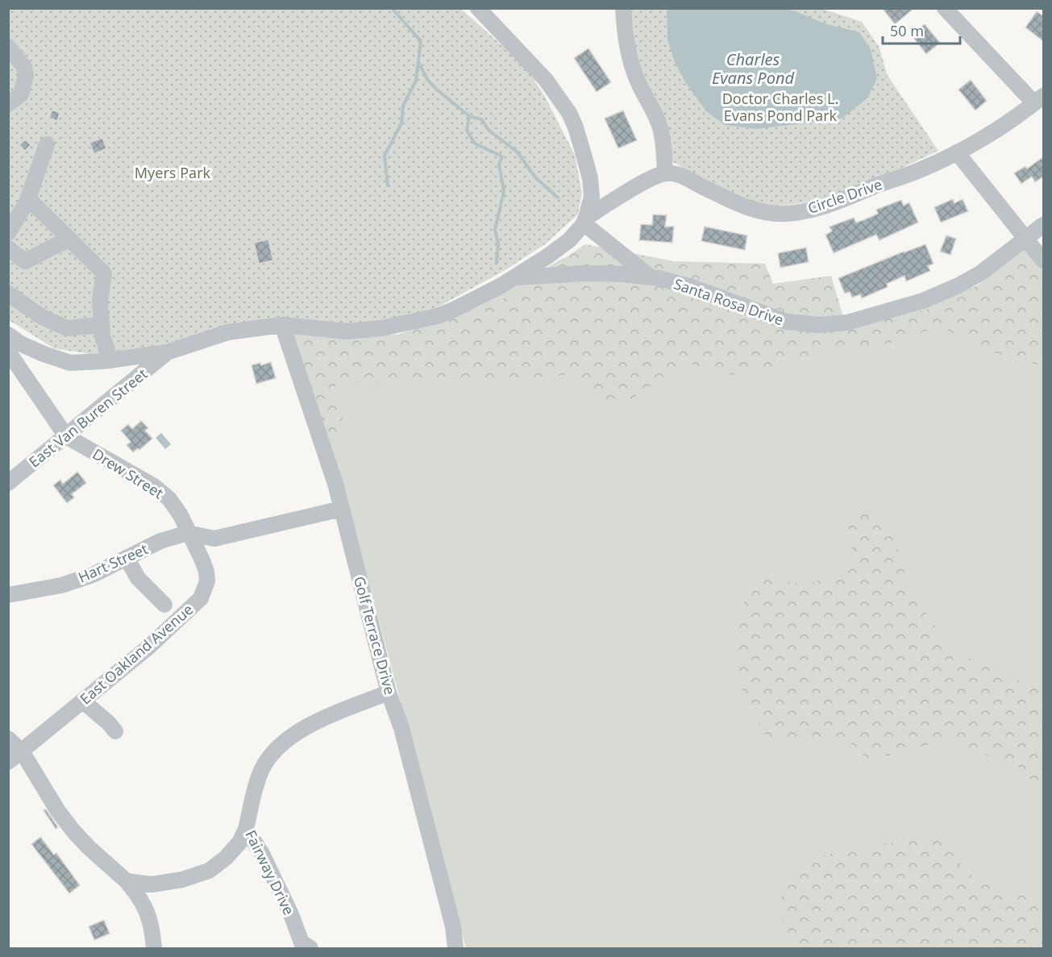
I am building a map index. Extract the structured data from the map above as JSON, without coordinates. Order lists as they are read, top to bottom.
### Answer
{
  "streets": {
    "street": [
      "Circle Drive",
      "Santa Rosa Drive",
      "East Van Buren Street",
      "Drew Street",
      "Hart Street",
      "Golf Terrace Drive",
      "East Oakland Avenue",
      "Fairway Drive"
    ]
  },
  "crossings": [
    ["East Van Buren Street", "Drew Street"],
    ["Drew Street", "Hart Street"],
    ["Drew Street", "East Oakland Avenue"],
    ["Hart Street", "East Oakland Avenue"],
    ["Golf Terrace Drive", "Fairway Drive"]
  ],
  "water": ["Charles Evans Pond"],
  "parks": ["Doctor Charles L. Evans Pond Park", "Myers Park"],
  "scale_bar": "50 m"
}
